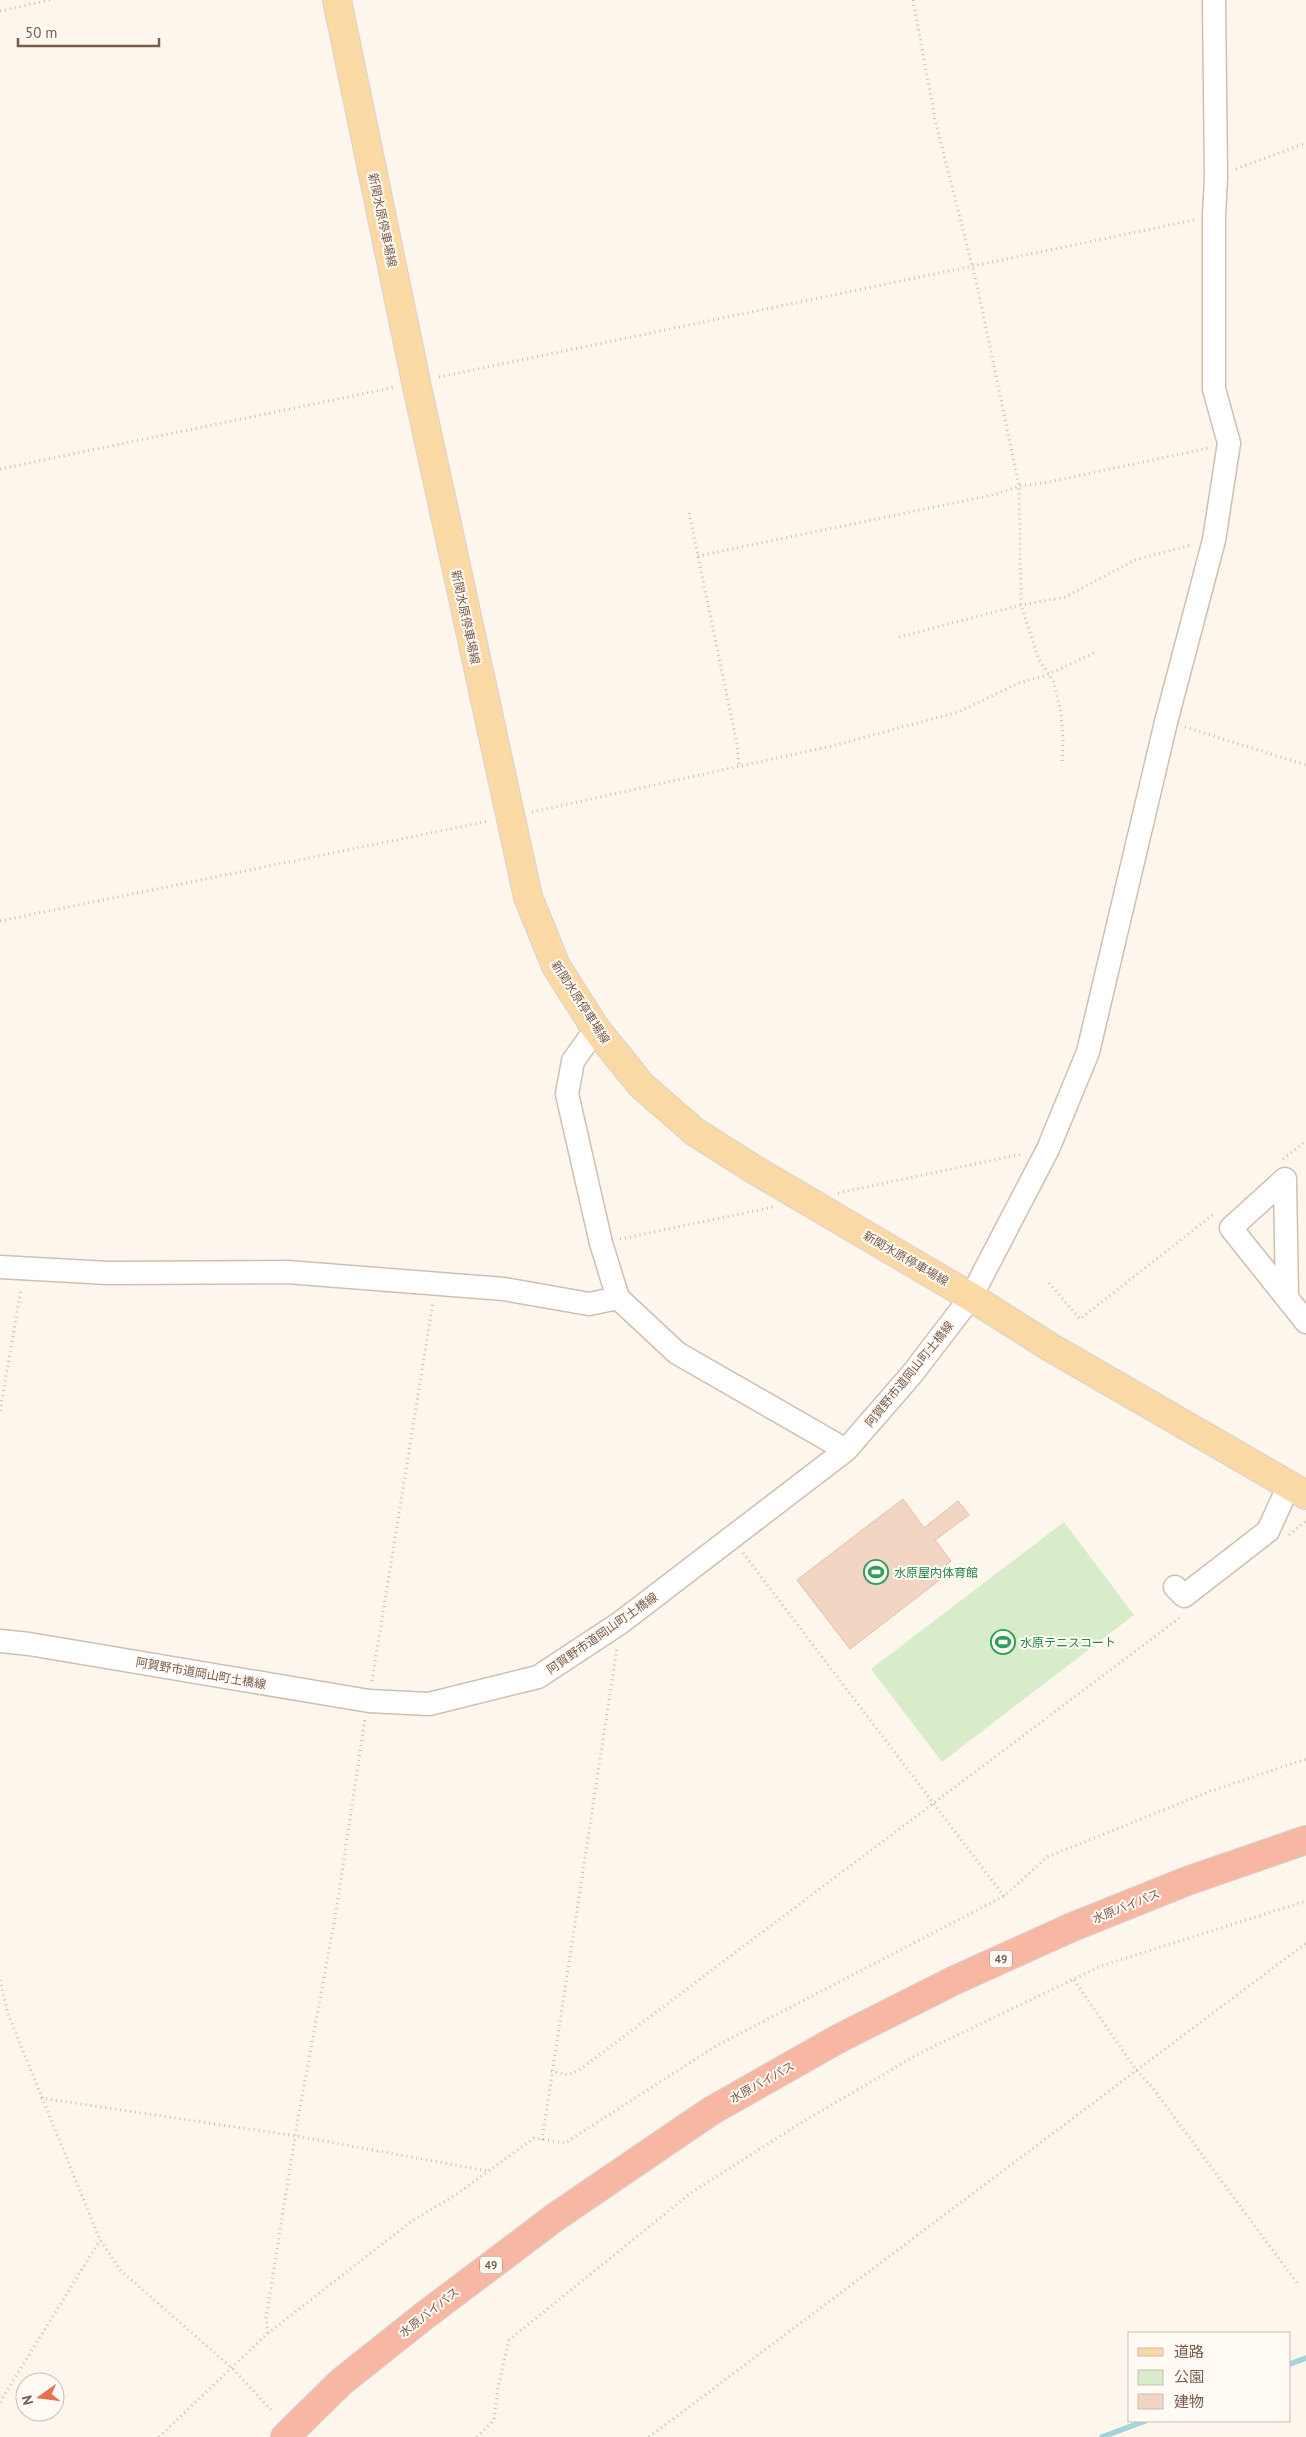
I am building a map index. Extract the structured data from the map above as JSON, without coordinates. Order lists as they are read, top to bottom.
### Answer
{
  "streets": {
    "highway": ["水原バイパス", "49"],
    "main road": ["新関水原停車場線"],
    "street": ["阿賀野市道岡山町土橋線"]
  },
  "crossings": [
    ["新関水原停車場線", "阿賀野市道岡山町土橋線"]
  ],
  "places": {
    "sports": ["水原屋内体育館", "水原テニスコート"]
  },
  "legend": ["道路", "公園", "建物"],
  "scale_bar": "50 m",
  "north": "left"
}
